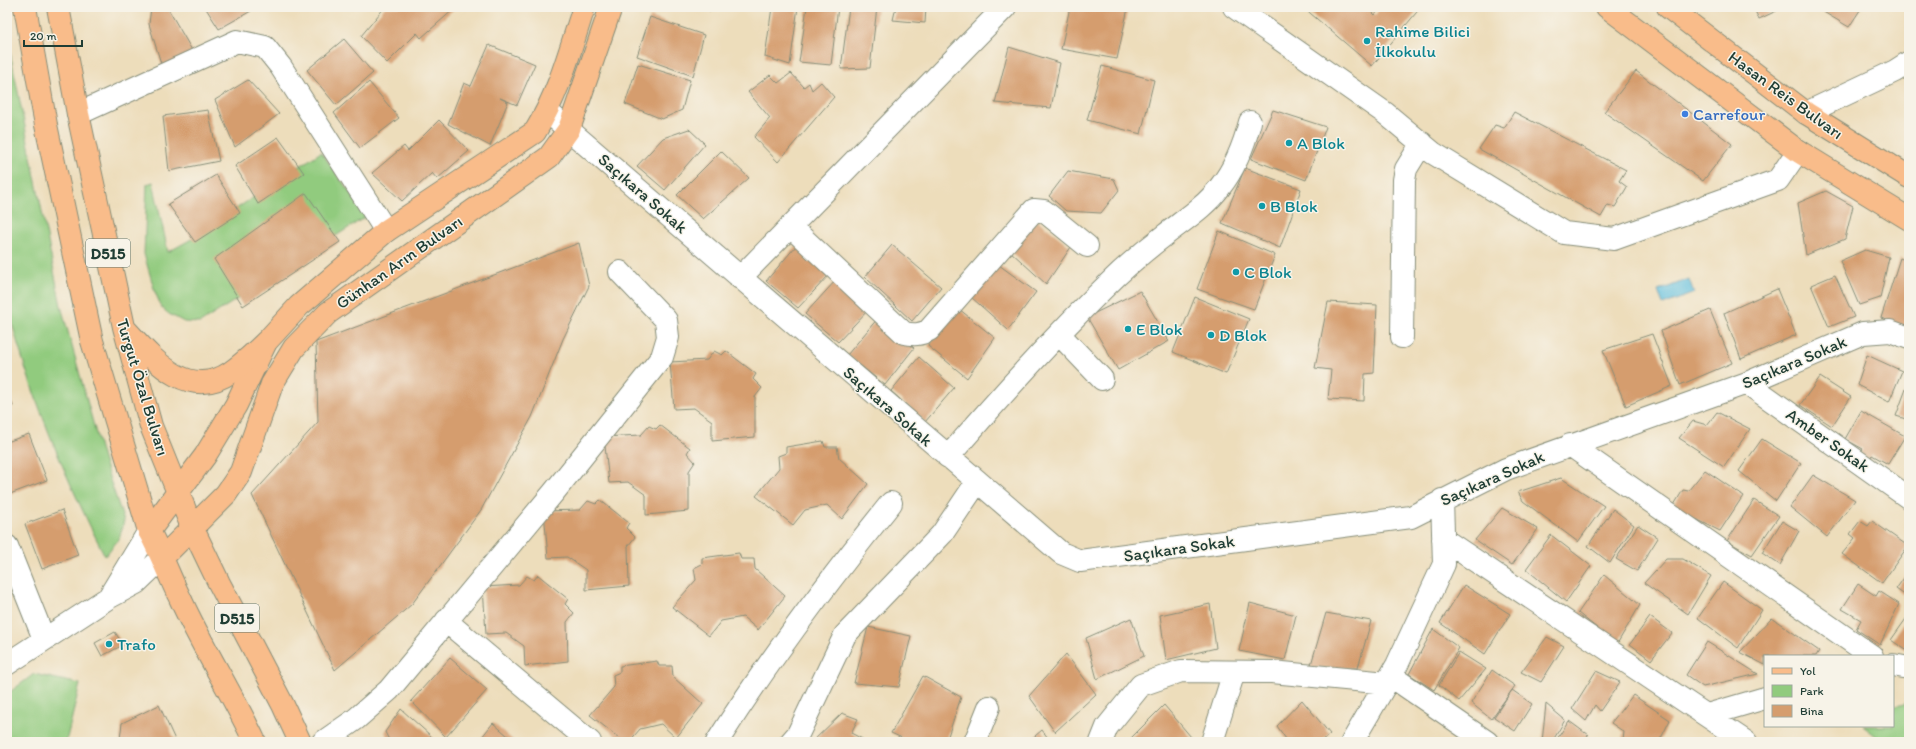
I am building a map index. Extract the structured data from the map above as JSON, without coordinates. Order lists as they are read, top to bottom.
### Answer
{
  "streets": {
    "main road": [
      "Hasan Reis Bulvarı",
      "D515",
      "Günhan Arın Bulvarı",
      "Turgut Özal Bulvarı"
    ],
    "street": ["Saçıkara Sokak", "Amber Sokak"]
  },
  "crossings": [
    ["Saçıkara Sokak", "Günhan Arın Bulvarı"],
    ["Saçıkara Sokak", "Amber Sokak"],
    ["Günhan Arın Bulvarı", "Turgut Özal Bulvarı"]
  ],
  "places": [
    "Rahime Bilici İlkokulu",
    "Carrefour",
    "A Blok",
    "B Blok",
    "C Blok",
    "E Blok",
    "D Blok",
    "Trafo"
  ],
  "legend": ["Yol", "Park", "Bina"],
  "scale_bar": "20 m"
}
